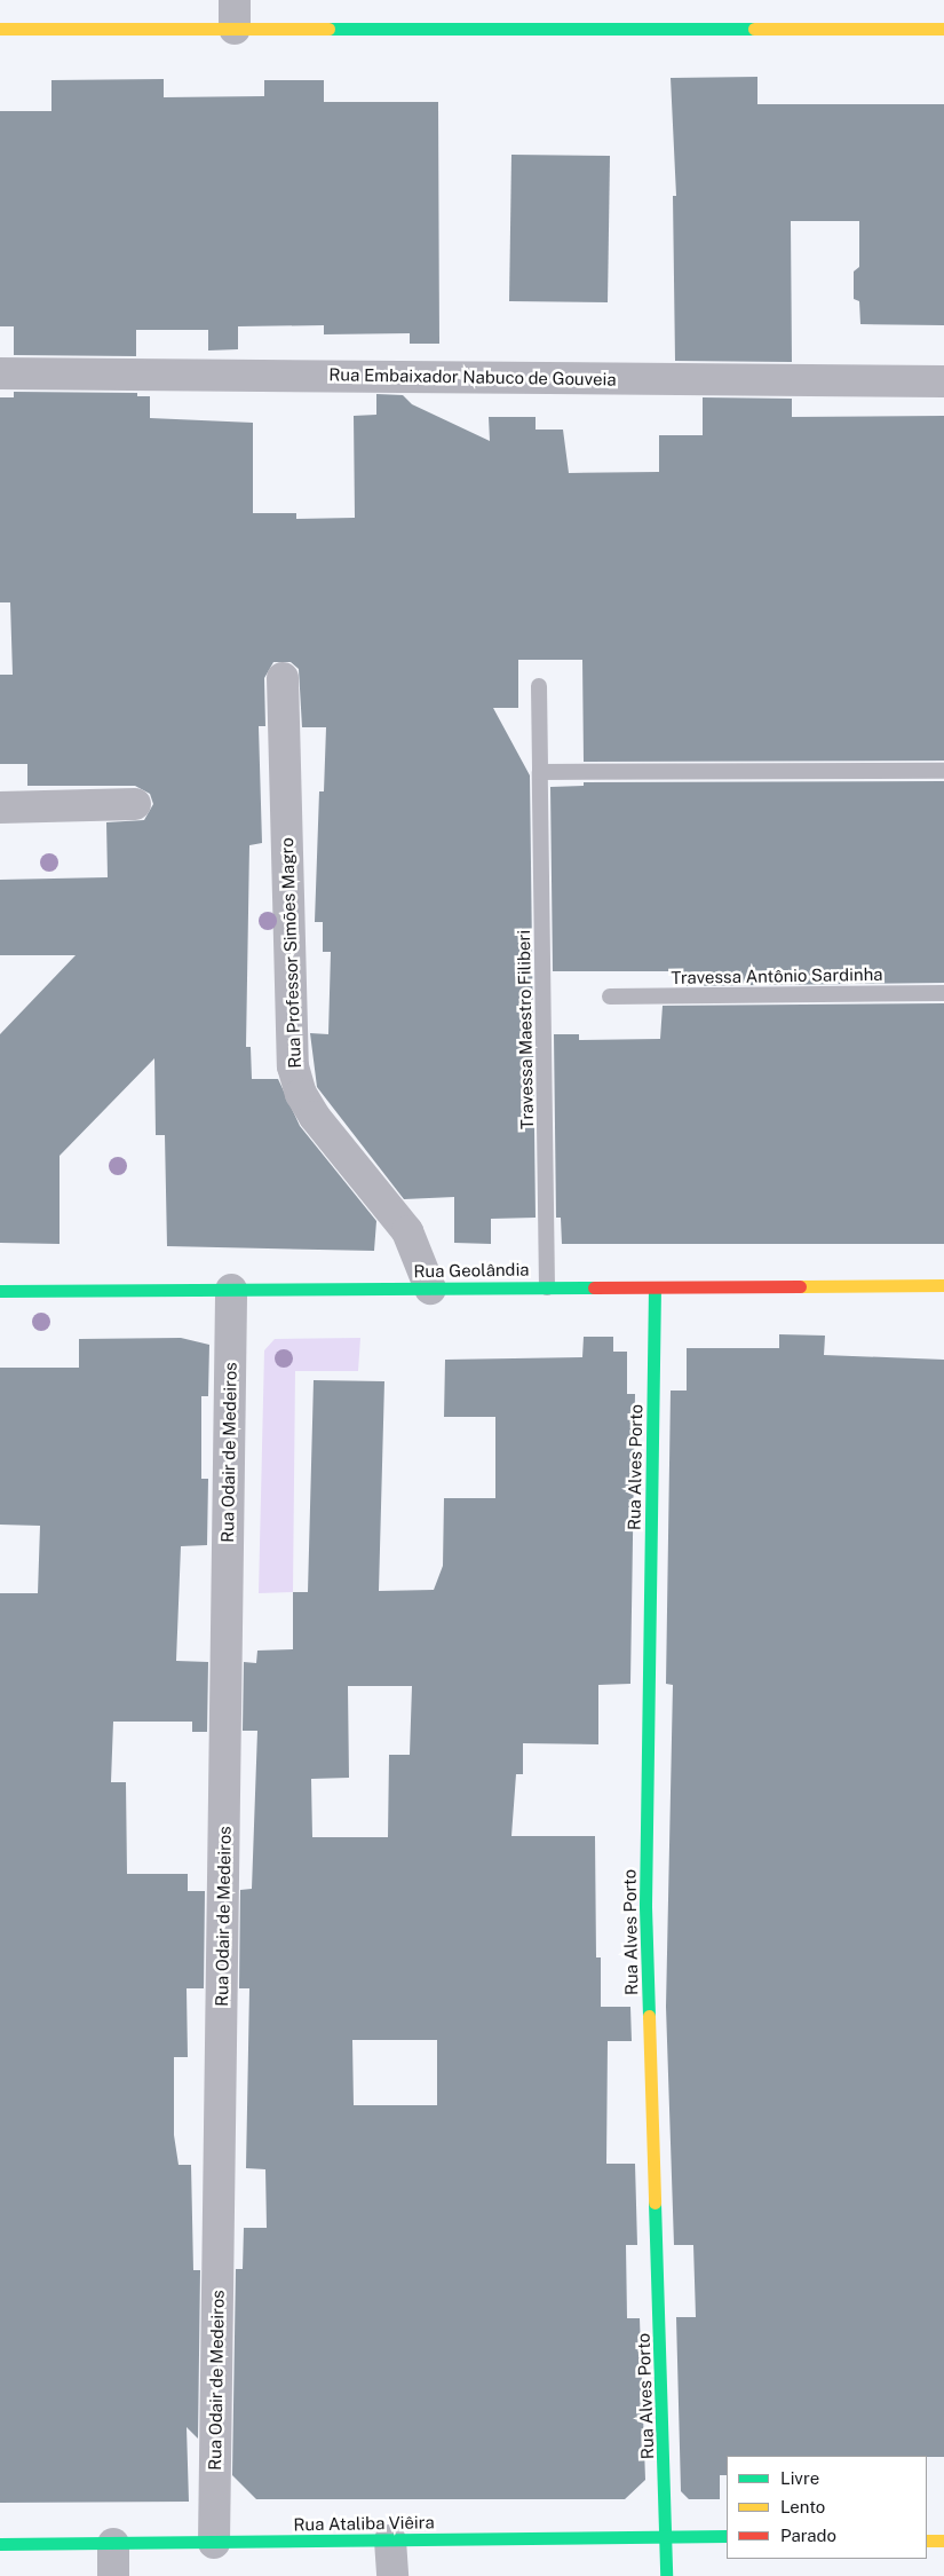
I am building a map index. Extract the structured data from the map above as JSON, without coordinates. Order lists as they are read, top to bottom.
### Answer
{
  "streets": {
    "street": [
      "Rua Embaixador Nabuco de Gouveia",
      "Rua Professor Simões Magro",
      "Rua Geolândia",
      "Rua Odair de Medeiros",
      "Rua Alves Porto",
      "Rua Ataliba Viêira"
    ],
    "lane": ["Travessa Antônio Sardinha", "Travessa Maestro Filiberi"]
  },
  "crossings": [
    ["Rua Professor Simões Magro", "Rua Geolândia"],
    ["Travessa Maestro Filiberi", "Rua Geolândia"],
    ["Rua Geolândia", "Rua Odair de Medeiros"],
    ["Rua Geolândia", "Rua Alves Porto"],
    ["Rua Odair de Medeiros", "Rua Ataliba Viêira"],
    ["Rua Alves Porto", "Rua Ataliba Viêira"]
  ],
  "legend": ["Livre", "Lento", "Parado"]
}
